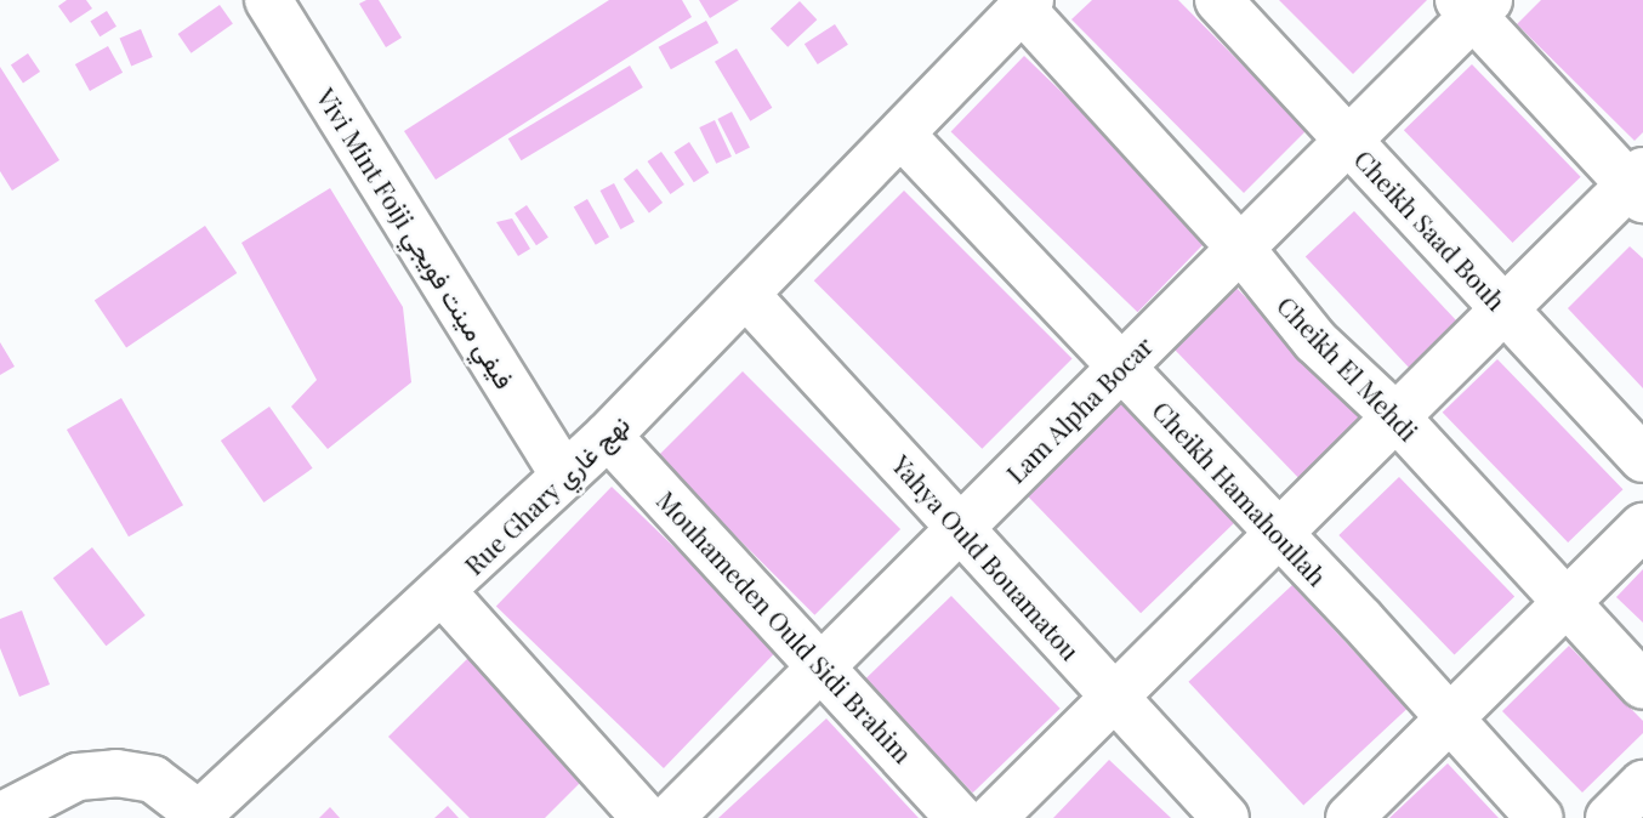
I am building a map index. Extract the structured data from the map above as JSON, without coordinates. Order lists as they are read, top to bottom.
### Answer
{
  "streets": {
    "street": [
      "Cheikh Saad Bouh",
      "Vivi Mint Foiji فيفي مينت فويجي",
      "Cheikh El Mehdi",
      "Lam Alpha Bocar",
      "Cheikh Hamahoullah",
      "Rue Ghary نهج غاري",
      "Yahya Ould Bouamatou",
      "Mouhameden Ould Sidi Brahim"
    ]
  },
  "crossings": [
    ["Cheikh Saad Bouh", "Lam Alpha Bocar"],
    ["Vivi Mint Foiji فيفي مينت فويجي", "Rue Ghary نهج غاري"],
    ["Cheikh El Mehdi", "Lam Alpha Bocar"],
    ["Cheikh El Mehdi", "Rue Ghary نهج غاري"],
    ["Lam Alpha Bocar", "Cheikh Hamahoullah"],
    ["Lam Alpha Bocar", "Yahya Ould Bouamatou"],
    ["Lam Alpha Bocar", "Mouhameden Ould Sidi Brahim"],
    ["Cheikh Hamahoullah", "Rue Ghary نهج غاري"],
    ["Rue Ghary نهج غاري", "Yahya Ould Bouamatou"],
    ["Rue Ghary نهج غاري", "Mouhameden Ould Sidi Brahim"]
  ]
}
